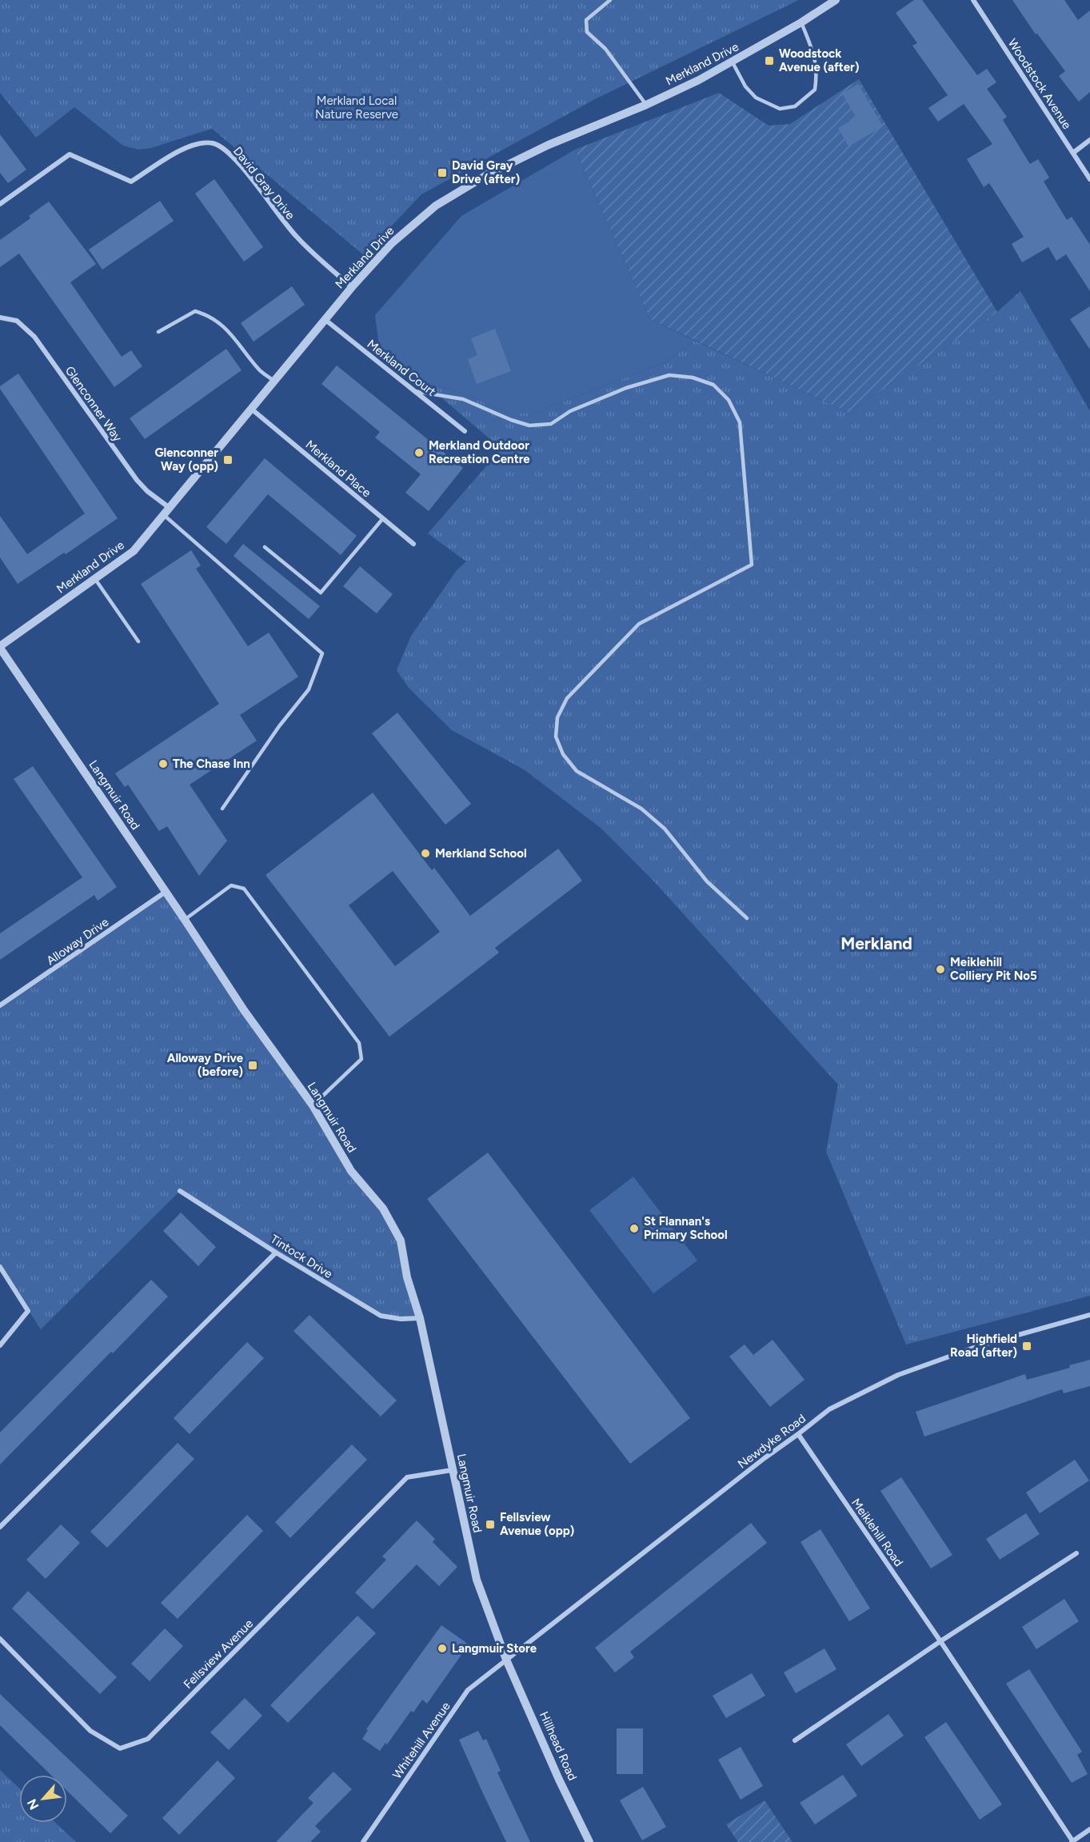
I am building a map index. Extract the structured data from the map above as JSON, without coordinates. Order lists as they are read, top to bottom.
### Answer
{
  "streets": {
    "street": [
      "Merkland Drive",
      "Woodstock Avenue",
      "David Gray Drive",
      "Merkland Court",
      "Glenconner Way",
      "Merkland Place",
      "Langmuir Road",
      "Alloway Drive",
      "Tintock Drive",
      "Newdyke Road",
      "Meiklehill Road",
      "Fellsview Avenue",
      "Whitehill Avenue",
      "Hillhead Road"
    ]
  },
  "crossings": [
    ["Merkland Drive", "David Gray Drive"],
    ["Merkland Drive", "Merkland Court"],
    ["Merkland Drive", "Glenconner Way"],
    ["Merkland Drive", "Merkland Place"],
    ["Merkland Drive", "Langmuir Road"],
    ["Langmuir Road", "Alloway Drive"],
    ["Langmuir Road", "Tintock Drive"],
    ["Langmuir Road", "Newdyke Road"],
    ["Langmuir Road", "Fellsview Avenue"],
    ["Langmuir Road", "Whitehill Avenue"],
    ["Langmuir Road", "Hillhead Road"],
    ["Newdyke Road", "Meiklehill Road"],
    ["Newdyke Road", "Whitehill Avenue"],
    ["Newdyke Road", "Hillhead Road"],
    ["Whitehill Avenue", "Hillhead Road"]
  ],
  "districts": ["Merkland"],
  "parks": ["Merkland Local Nature Reserve"],
  "places": {
    "transit": [
      "Woodstock Avenue (after)",
      "David Gray Drive (after)",
      "Glenconner Way (opp)",
      "Alloway Drive (before)",
      "Highfield Road (after)",
      "Fellsview Avenue (opp)"
    ],
    "other": [
      "Merkland Outdoor Recreation Centre",
      "The Chase Inn",
      "Merkland School",
      "Meiklehill Colliery Pit No5",
      "St Flannan's Primary School",
      "Langmuir Store"
    ]
  },
  "north": "bottom left"
}
